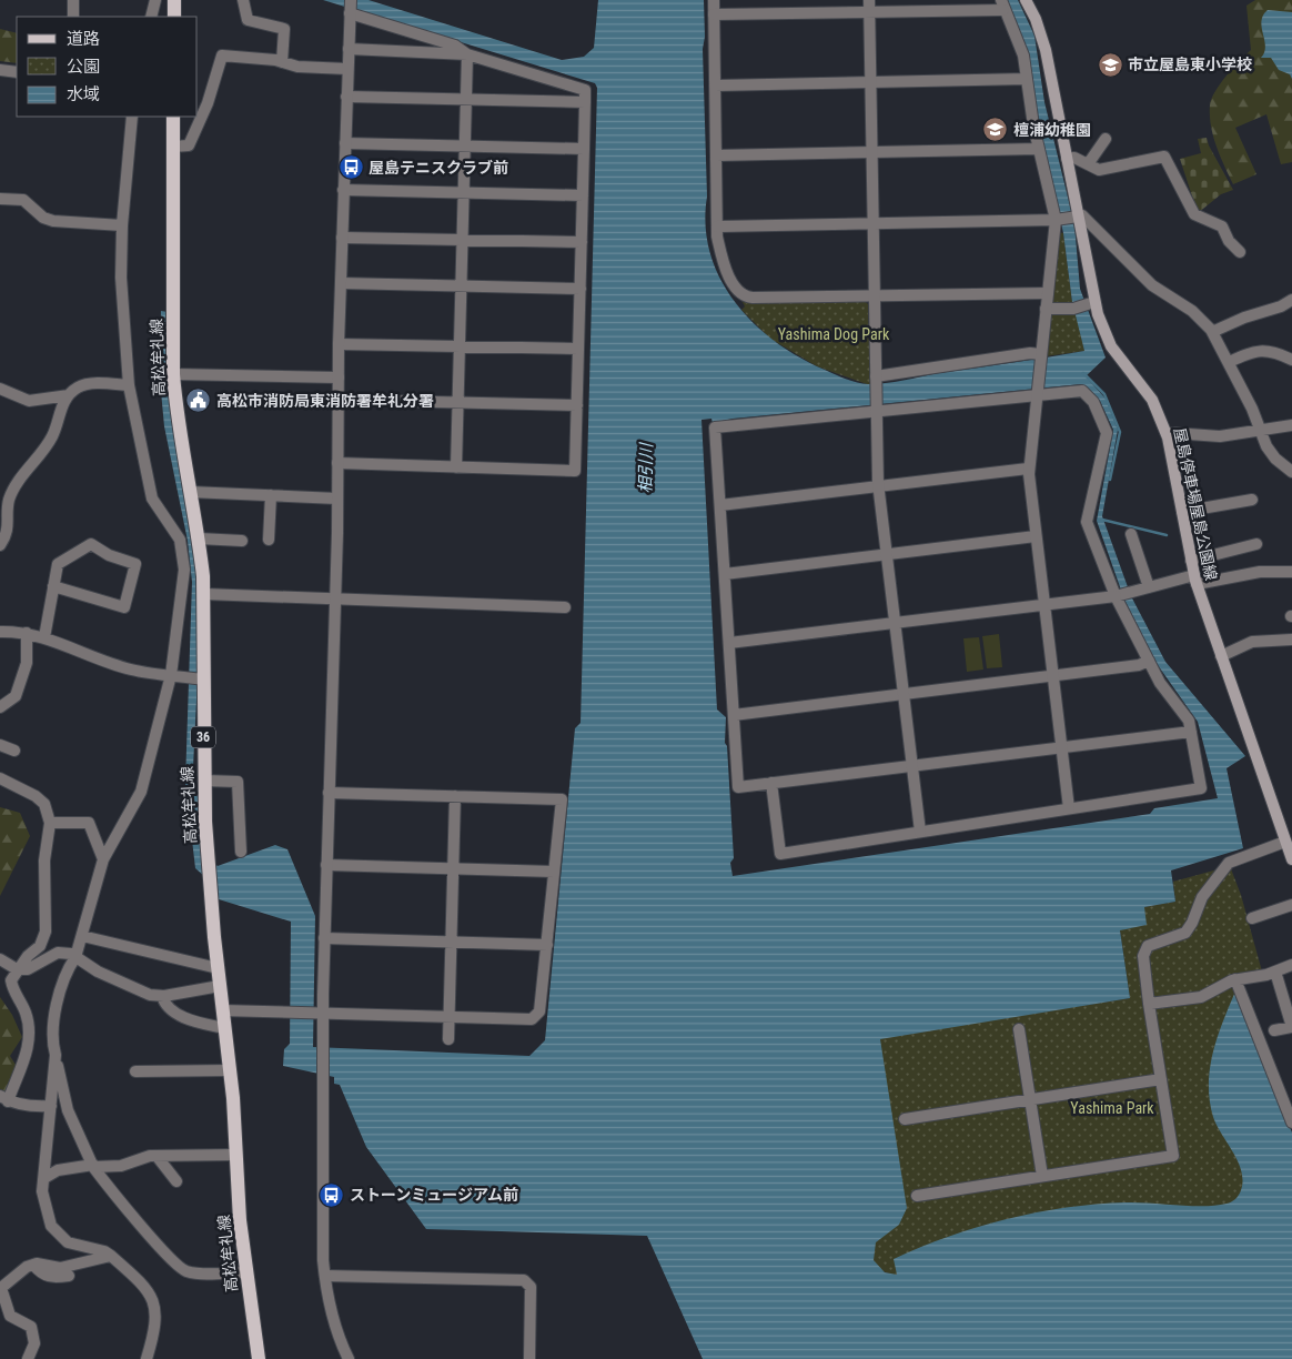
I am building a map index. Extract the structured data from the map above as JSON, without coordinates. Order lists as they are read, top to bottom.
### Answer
{
  "streets": {
    "main road": ["高松牟礼線", "屋島停車場屋島公園線", "36"]
  },
  "water": ["相引川"],
  "parks": ["Yashima Dog Park", "Yashima Park"],
  "places": {
    "school or university": ["市立屋島東小学校", "檀浦幼稚園"],
    "bus stop": ["屋島テニスクラブ前", "ストーンミュージアム前"],
    "public building": ["高松市消防局東消防署牟礼分署"]
  },
  "legend": ["道路", "公園", "水域"]
}
